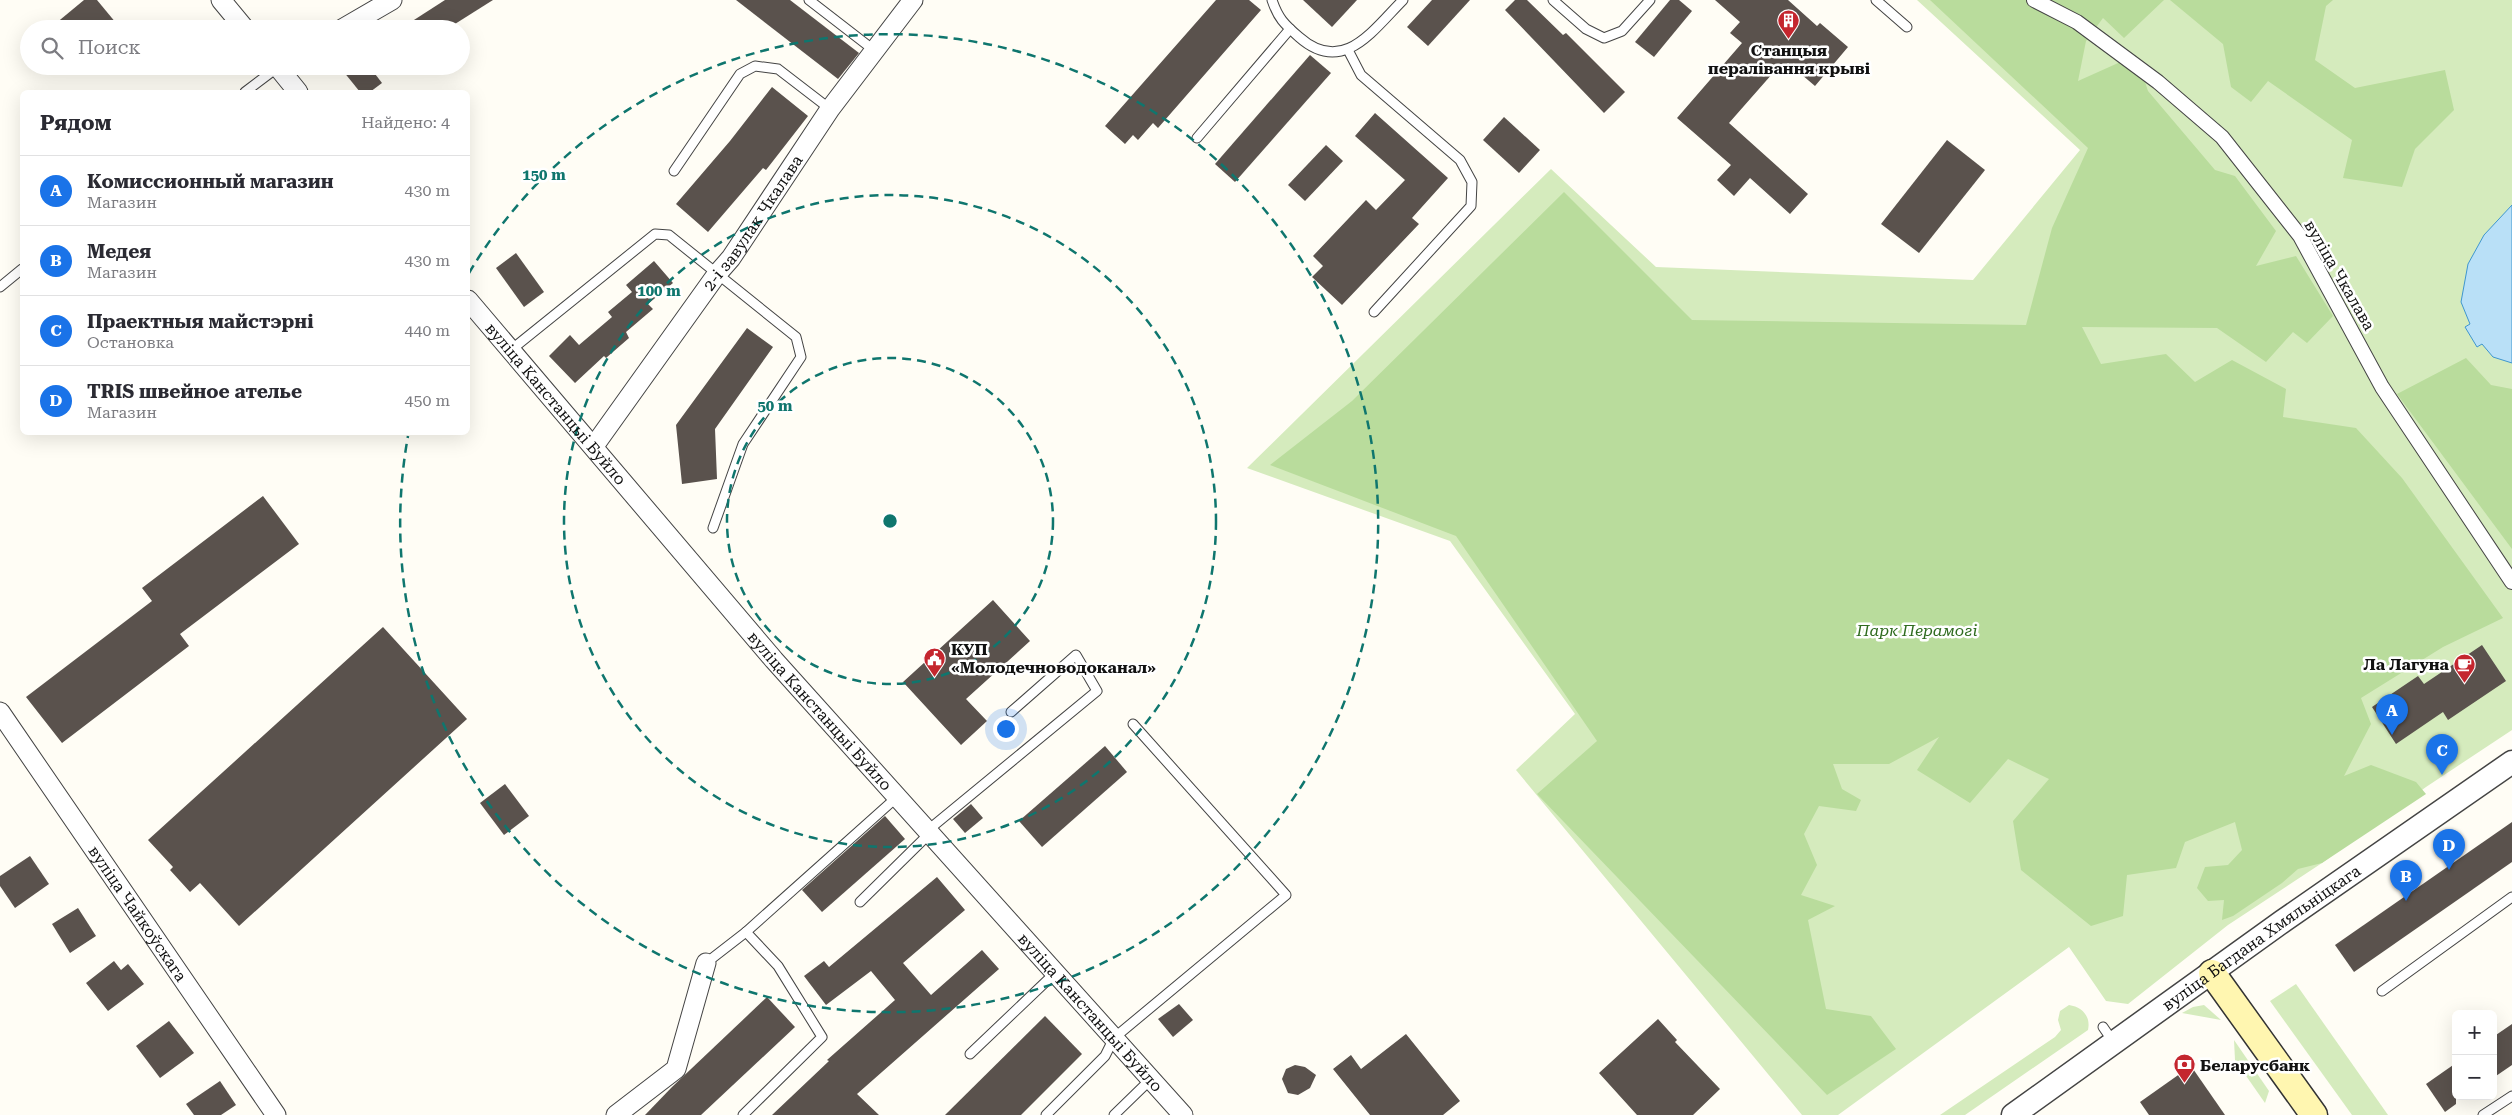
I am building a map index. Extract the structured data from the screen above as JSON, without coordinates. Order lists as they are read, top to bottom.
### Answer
{
  "streets": {
    "street": [
      "2-і завулак Чкалава",
      "вуліца Чкалава",
      "вуліца Канстанцыі Буйло",
      "вуліца Чайкоўскага",
      "вуліца Багдана Хмяльніцкага"
    ]
  },
  "crossings": [
    ["2-і завулак Чкалава", "вуліца Канстанцыі Буйло"]
  ],
  "parks": ["Парк Перамогі"],
  "places": {
    "building": ["Станцыя пералівання крыві"],
    "public building": ["КУП «Молодечноводоканал»"],
    "cafe": ["Ла Лагуна"],
    "bank": ["Беларусбанк"]
  },
  "page": {
    "search": "Поиск",
    "heading": ["Рядом", "Найдено: 4"],
    "list": [
      {
        "mark": "A",
        "name": "Комиссионный магазин",
        "note": "Магазин",
        "value": "430 m"
      },
      {
        "mark": "B",
        "name": "Медея",
        "note": "Магазин",
        "value": "430 m"
      },
      {
        "mark": "C",
        "name": "Праектныя майстэрні",
        "note": "Остановка",
        "value": "440 m"
      },
      {
        "mark": "D",
        "name": "TRIS швейное ателье",
        "note": "Магазин",
        "value": "450 m"
      }
    ],
    "pins": [
      "A",
      "C",
      "D",
      "B"
    ],
    "map_buttons": ["+", "−"]
  },
  "rings": ["150 m", "100 m", "50 m"]
}
